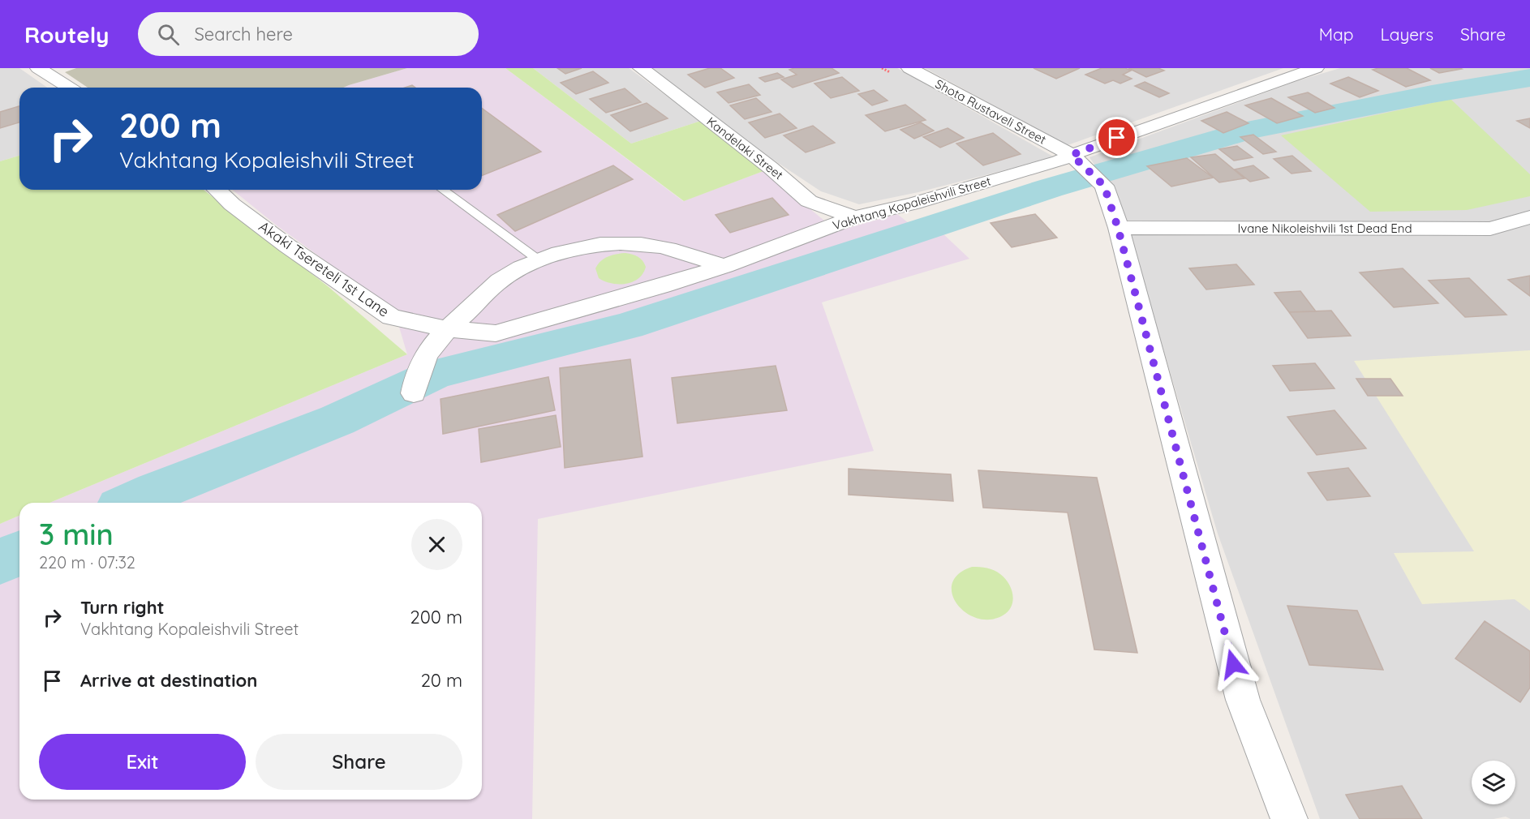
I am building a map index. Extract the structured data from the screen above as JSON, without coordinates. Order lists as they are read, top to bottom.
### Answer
{
  "streets": {
    "street": [
      "Shota Rustaveli Street",
      "Kandelaki Street",
      "Vakhtang Kopaleishvili Street",
      "Ivane Nikoleishvili 1st Dead End",
      "Akaki Tsereteli 1st Lane"
    ]
  },
  "crossings": [
    ["Shota Rustaveli Street", "Vakhtang Kopaleishvili Street"],
    ["Shota Rustaveli Street", "Ivane Nikoleishvili 1st Dead End"],
    ["Kandelaki Street", "Vakhtang Kopaleishvili Street"],
    ["Vakhtang Kopaleishvili Street", "Akaki Tsereteli 1st Lane"]
  ],
  "page": {
    "header": "Routely",
    "search": "Search here",
    "nav": ["Map", "Layers", "Share"],
    "turn": ["200 m", "Vakhtang Kopaleishvili Street"],
    "heading": ["3 min", "220 m · 07:32"],
    "list": [
      {
        "name": "Turn right",
        "note": "Vakhtang Kopaleishvili Street",
        "value": "200 m"
      },
      {
        "name": "Arrive at destination",
        "value": "20 m"
      }
    ],
    "buttons": ["Exit", "Share"]
  }
}
